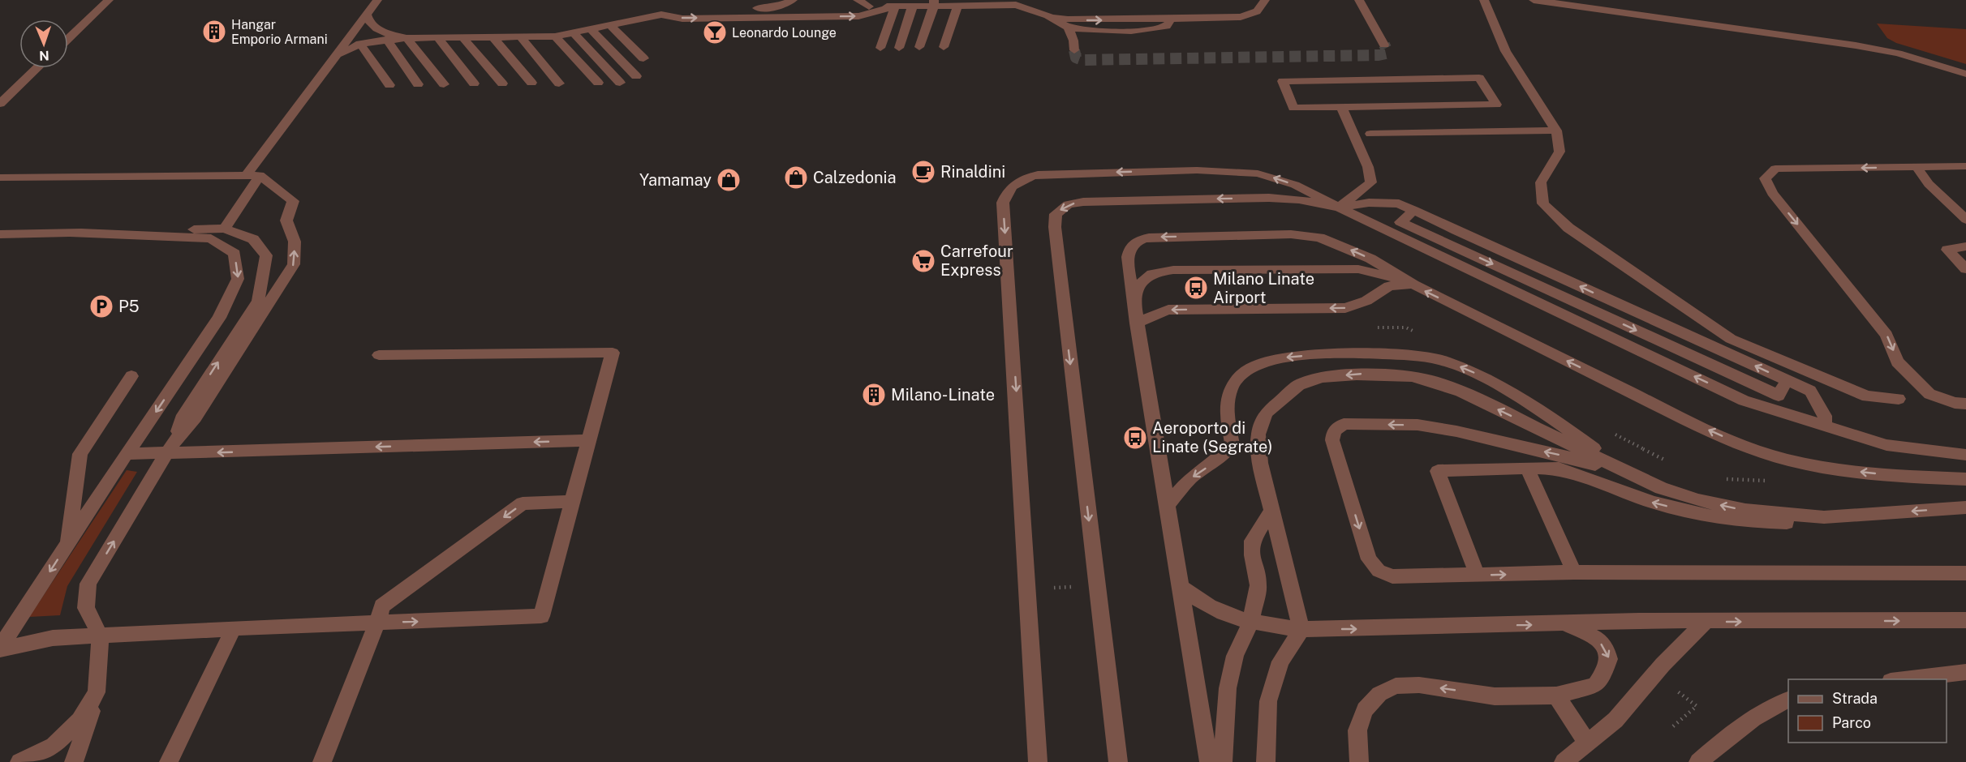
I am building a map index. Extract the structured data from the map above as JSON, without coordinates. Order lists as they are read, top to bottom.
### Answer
{
  "places": {
    "building": ["Hangar Emporio Armani", "Milano-Linate"],
    "bar": ["Leonardo Lounge"],
    "cafe": ["Rinaldini"],
    "shop": ["Calzedonia", "Yamamay"],
    "supermarket": ["Carrefour Express"],
    "bus stop": ["Milano Linate Airport", "Aeroporto di Linate (Segrate)"],
    "parking": ["P5"]
  },
  "legend": ["Strada", "Parco"],
  "north": "bottom"
}
